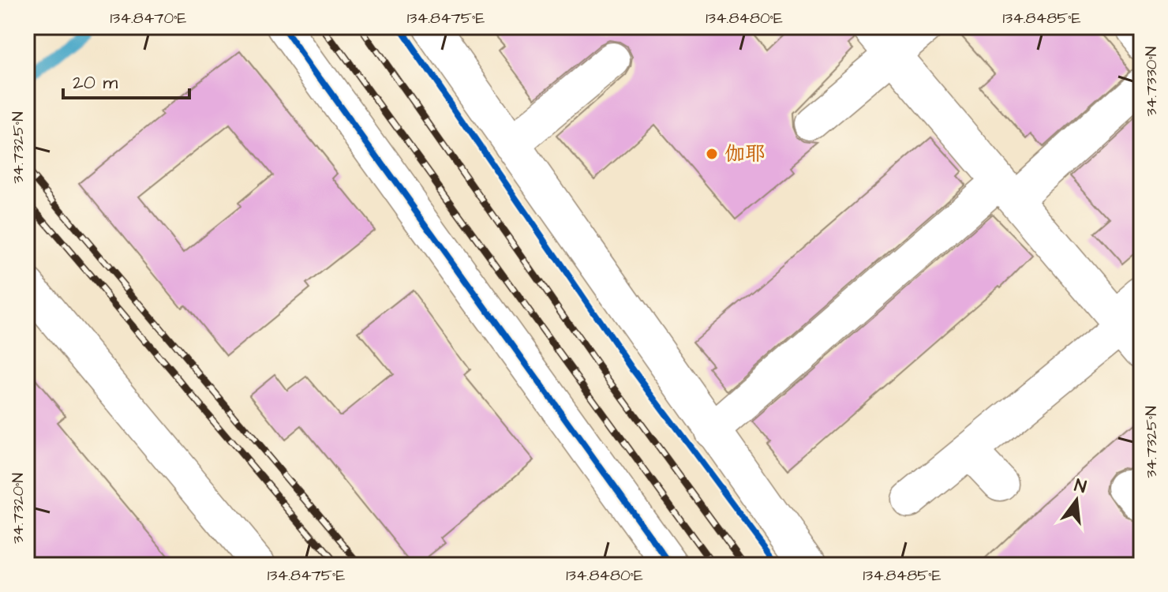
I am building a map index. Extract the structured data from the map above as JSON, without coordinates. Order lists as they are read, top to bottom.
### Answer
{
  "places": ["伽耶"],
  "scale_bar": "20 m",
  "north": "top",
  "coordinates": [
    "134.8470°E",
    "134.8475°E",
    "134.8480°E",
    "134.8485°E",
    "34.7330°N",
    "34.7325°N",
    "34.7320°N"
  ]
}
